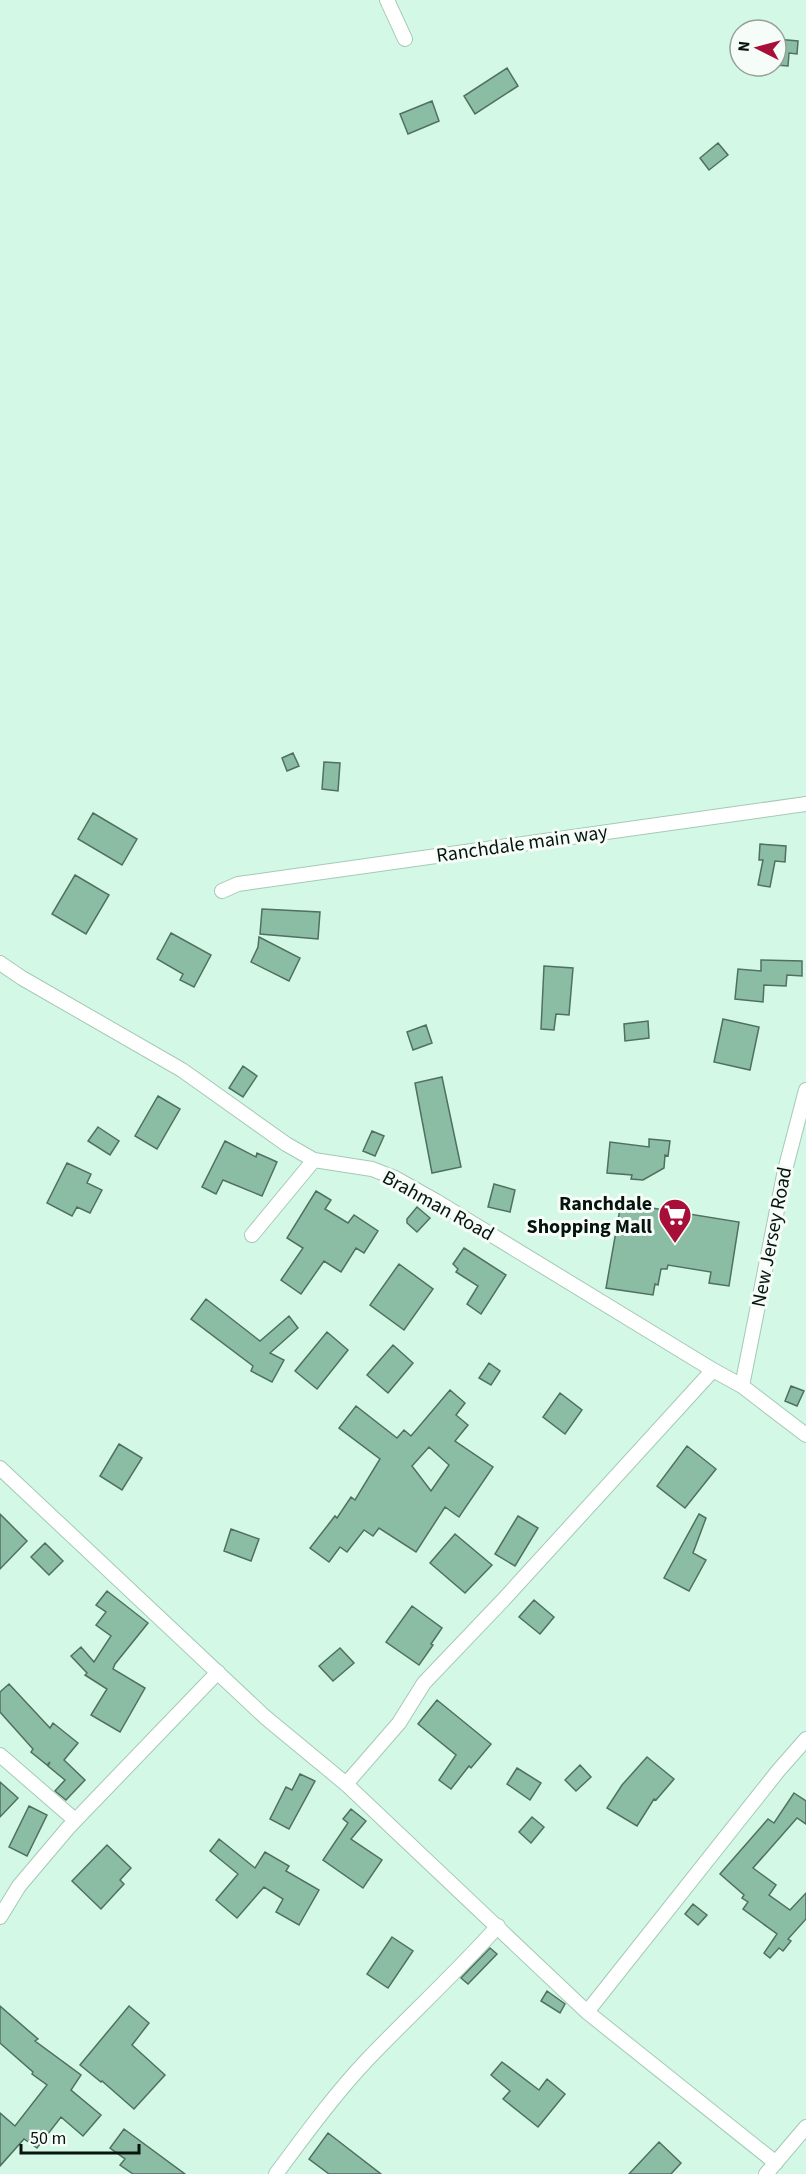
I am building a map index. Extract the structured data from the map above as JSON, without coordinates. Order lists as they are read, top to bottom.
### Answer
{
  "streets": {
    "street": ["Ranchdale main way", "Brahman Road", "New Jersey Road"]
  },
  "crossings": [
    ["Brahman Road", "New Jersey Road"]
  ],
  "places": {
    "supermarket": ["Ranchdale Shopping Mall"]
  },
  "scale_bar": "50 m",
  "north": "left"
}
